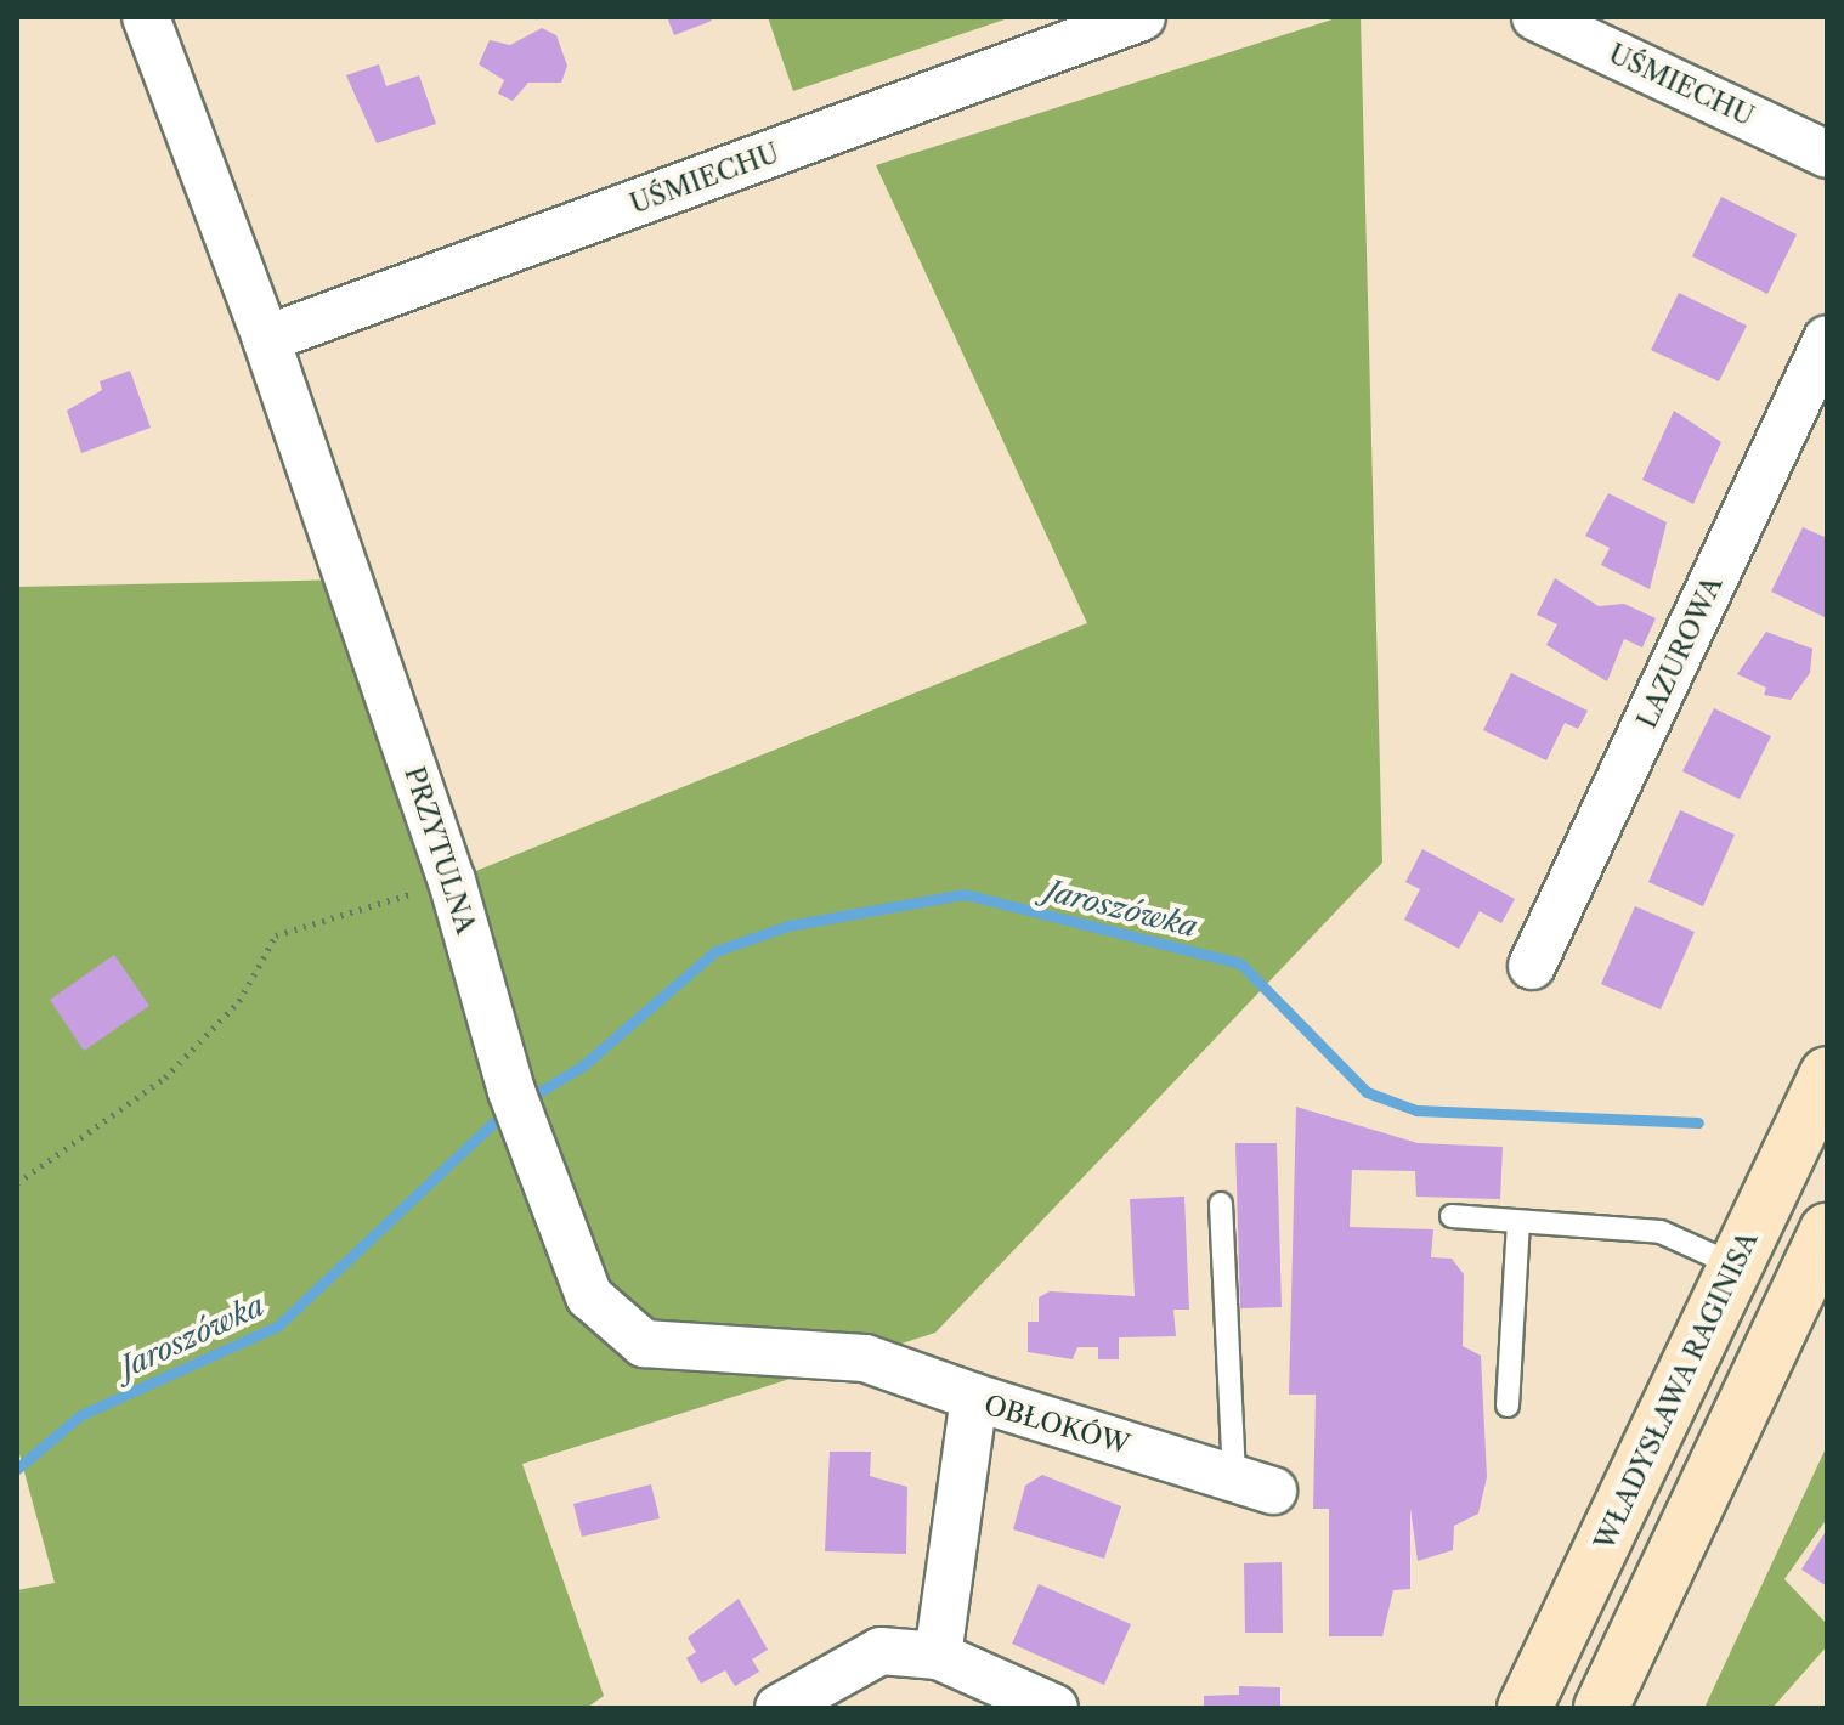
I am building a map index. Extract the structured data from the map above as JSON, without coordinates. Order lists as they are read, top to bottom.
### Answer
{
  "streets": {
    "main road": ["WŁADYSŁAWA RAGINISA"],
    "street": [
      "UŚMIECHU",
      "LAZUROWA",
      "PRZYTULNA",
      "OBŁOKÓW"
    ]
  },
  "crossings": [
    ["UŚMIECHU", "PRZYTULNA"],
    ["PRZYTULNA", "OBŁOKÓW"]
  ],
  "water": ["Jaroszówka"]
}
